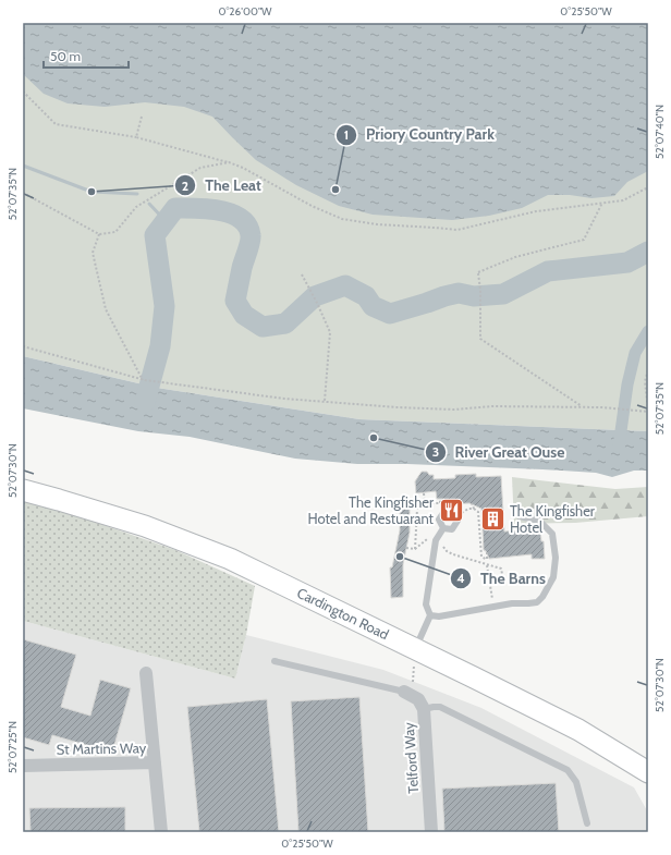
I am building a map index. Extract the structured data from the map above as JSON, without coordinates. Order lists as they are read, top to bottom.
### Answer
{
  "streets": {
    "main road": ["Cardington Road"],
    "street": ["St Martins Way", "Telford Way"]
  },
  "places": {
    "other": [
      "Priory Country Park",
      "The Leat",
      "River Great Ouse",
      "The Barns"
    ],
    "restaurant": ["The Kingfisher Hotel and Restuarant"],
    "building": ["The Kingfisher Hotel"]
  },
  "scale_bar": "50 m",
  "coordinates": [
    "0°26'00\"W",
    "0°25'50\"W",
    "52°07'40\"N",
    "52°07'35\"N",
    "52°07'30\"N",
    "52°07'25\"N"
  ]
}
